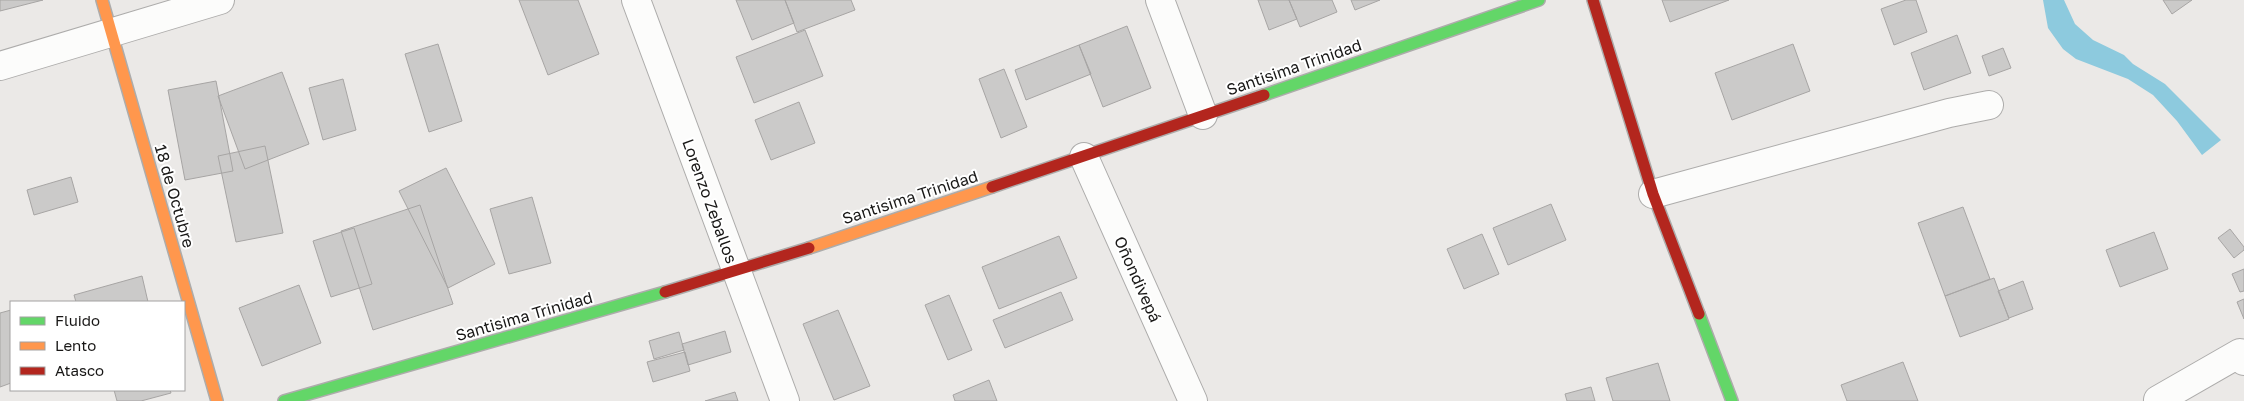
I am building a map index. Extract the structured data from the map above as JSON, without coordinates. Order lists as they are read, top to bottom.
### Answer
{
  "streets": {
    "street": [
      "Santisima Trinidad",
      "18 de Octubre",
      "Lorenzo Zeballos",
      "Oñondivepá"
    ]
  },
  "crossings": [
    ["Santisima Trinidad", "Lorenzo Zeballos"],
    ["Santisima Trinidad", "Oñondivepá"]
  ],
  "legend": ["Fluido", "Lento", "Atasco"]
}
